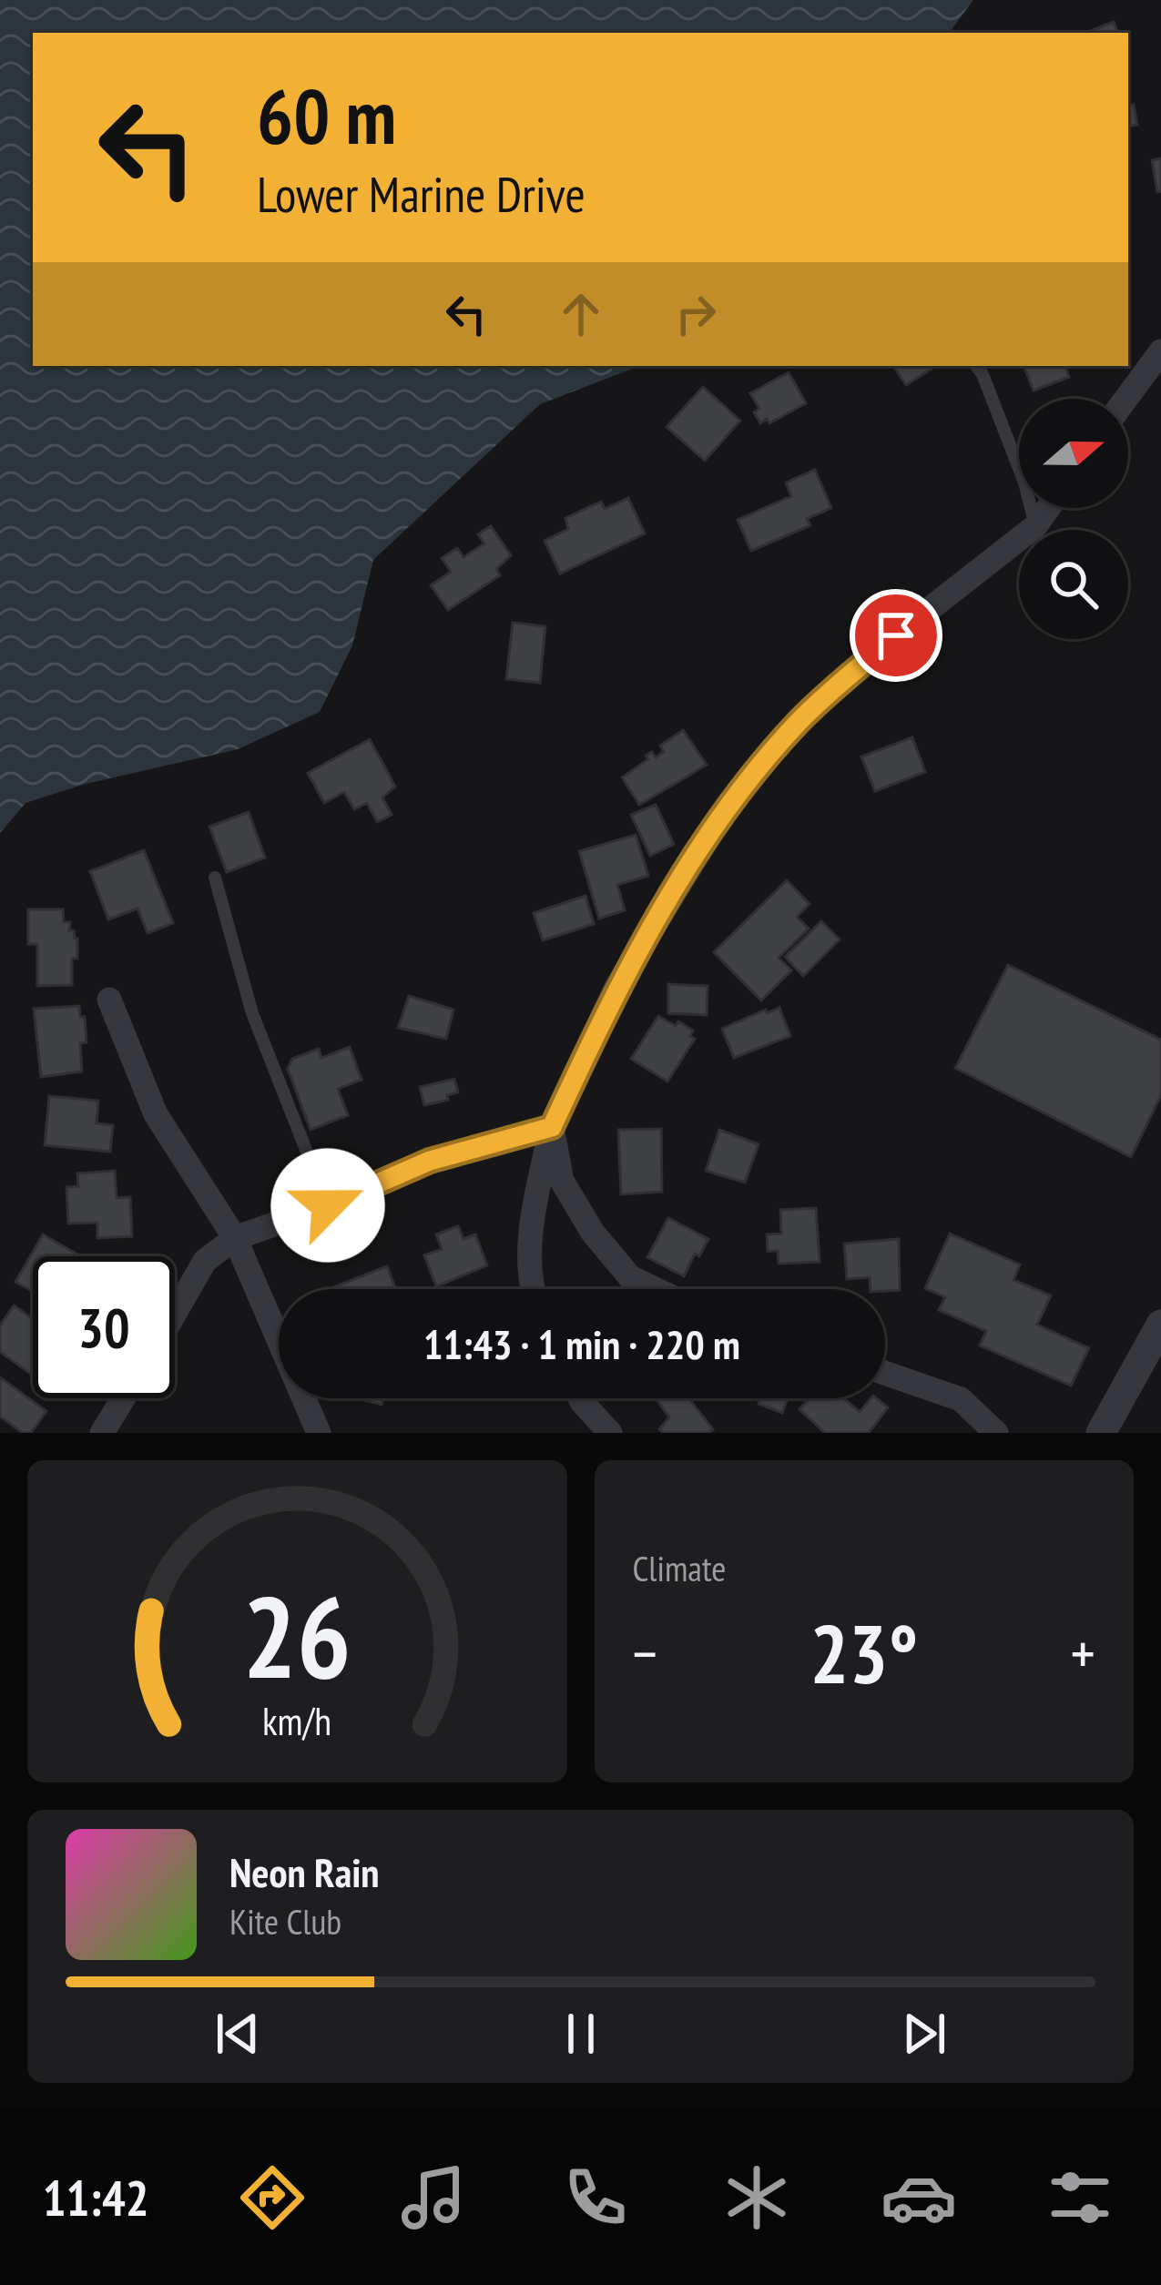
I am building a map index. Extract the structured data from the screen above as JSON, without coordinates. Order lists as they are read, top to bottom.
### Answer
{
  "north": "right",
  "page": {
    "turn": ["60 m", "Lower Marine Drive"],
    "limit": "30",
    "trip": "11:43 · 1 min · 220 m",
    "tile": "Climate",
    "heat": ["−", "23°", "+"],
    "song": ["Neon Rain", "Kite Club"],
    "tabs": "11:42",
    "gauge": ["26", "km/h"]
  }
}
